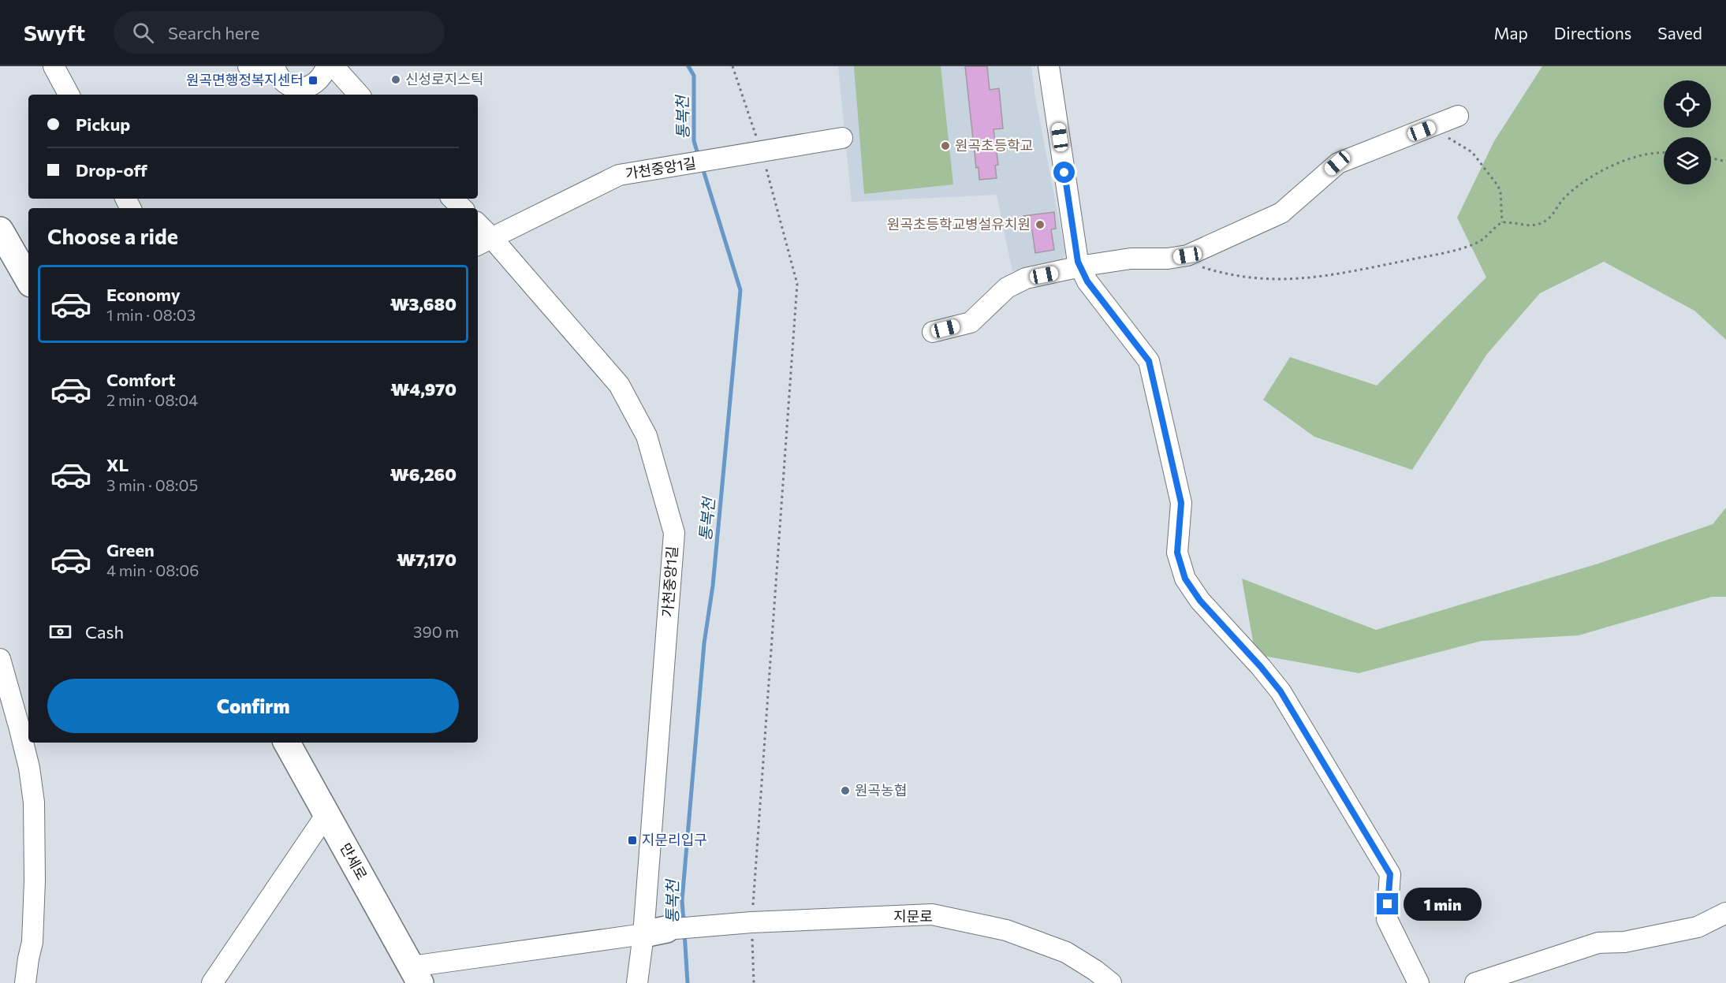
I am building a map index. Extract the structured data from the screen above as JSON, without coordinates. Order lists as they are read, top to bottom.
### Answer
{
  "streets": {
    "main road": ["만세로"],
    "street": ["가천중앙1길", "지문로"]
  },
  "crossings": [
    ["가천중앙1길", "지문로"],
    ["만세로", "지문로"]
  ],
  "water": ["통복천"],
  "places": {
    "other": [
      "신성로지스틱",
      "원곡초등학교",
      "원곡초등학교병설유치원",
      "원곡농협"
    ],
    "transit": ["원곡면행정복지센터", "지문리입구"]
  },
  "page": {
    "header": "Swyft",
    "search": "Search here",
    "nav": ["Map", "Directions", "Saved"],
    "banner": ["Pickup", "Drop-off"],
    "heading": "Choose a ride",
    "list": [
      {
        "name": "Economy",
        "note": "1 min · 08:03",
        "value": "₩3,680"
      },
      {
        "name": "Comfort",
        "note": "2 min · 08:04",
        "value": "₩4,970"
      },
      {
        "name": "XL",
        "note": "3 min · 08:05",
        "value": "₩6,260"
      },
      {
        "name": "Green",
        "note": "4 min · 08:06",
        "value": "₩7,170"
      }
    ],
    "pay": ["Cash", "390 m"],
    "buttons": "Confirm",
    "bubble": "1 min"
  }
}
